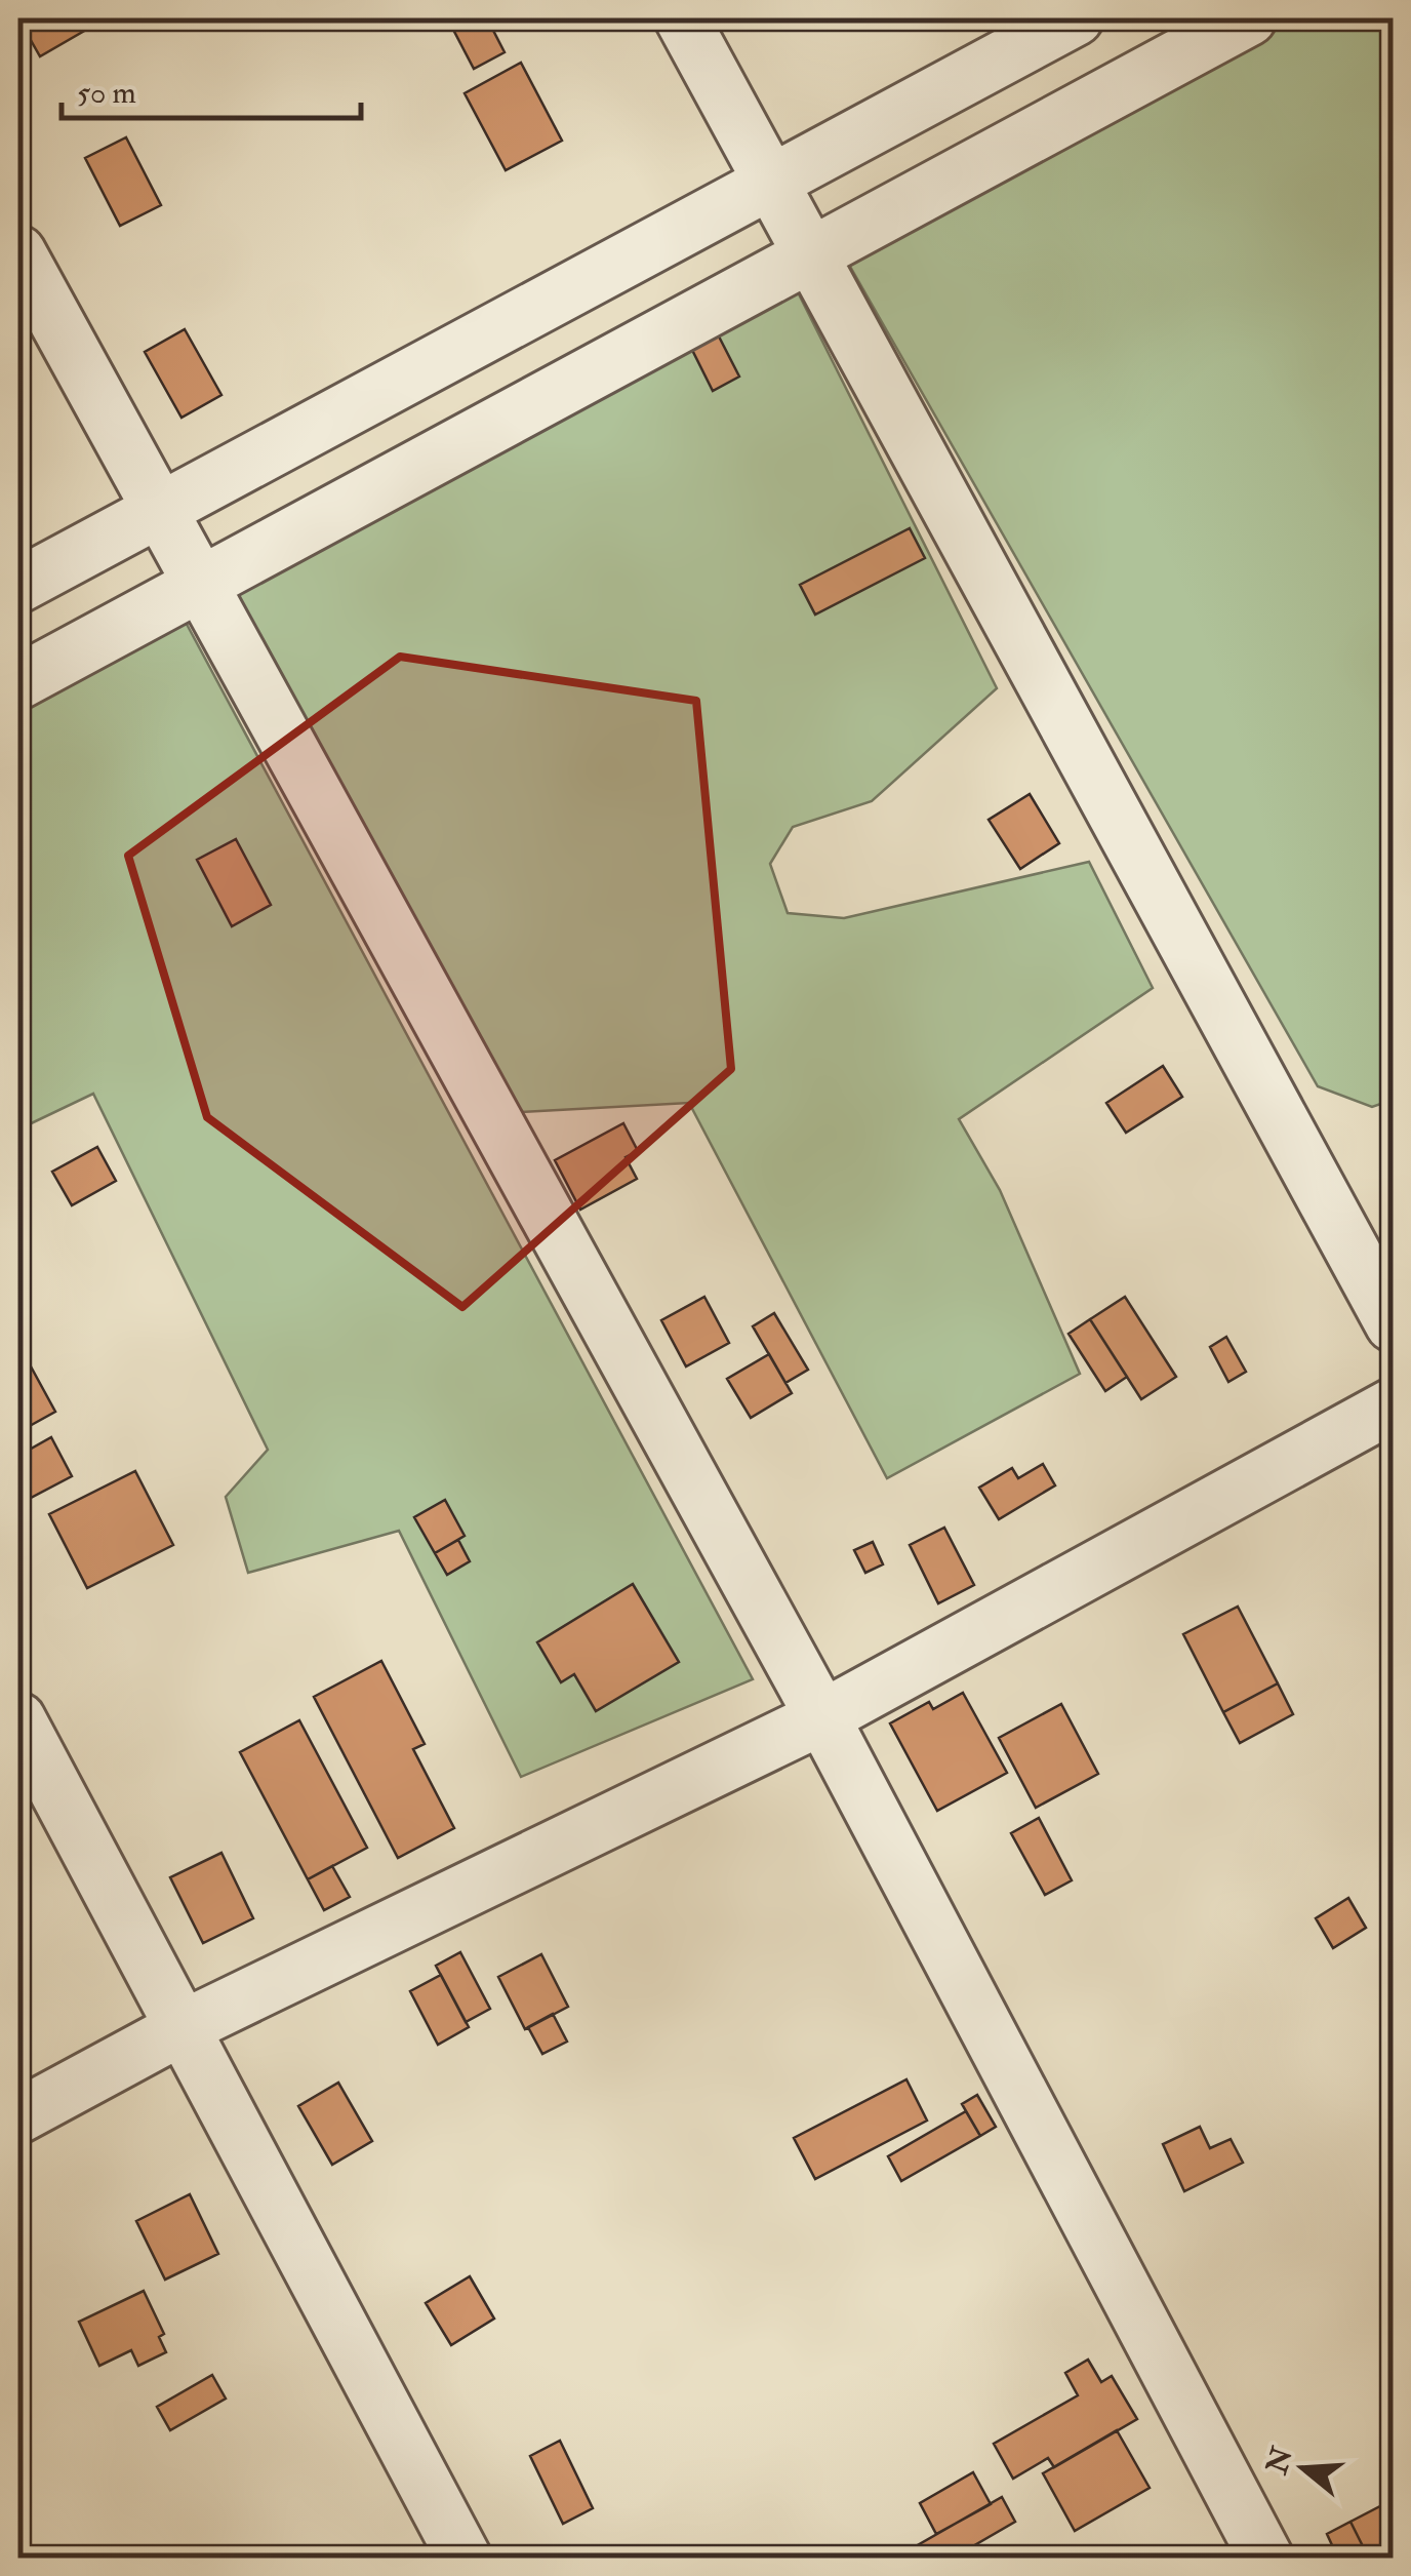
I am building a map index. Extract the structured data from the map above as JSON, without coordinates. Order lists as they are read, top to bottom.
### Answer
{
  "scale_bar": "50 m",
  "north": "left"
}
